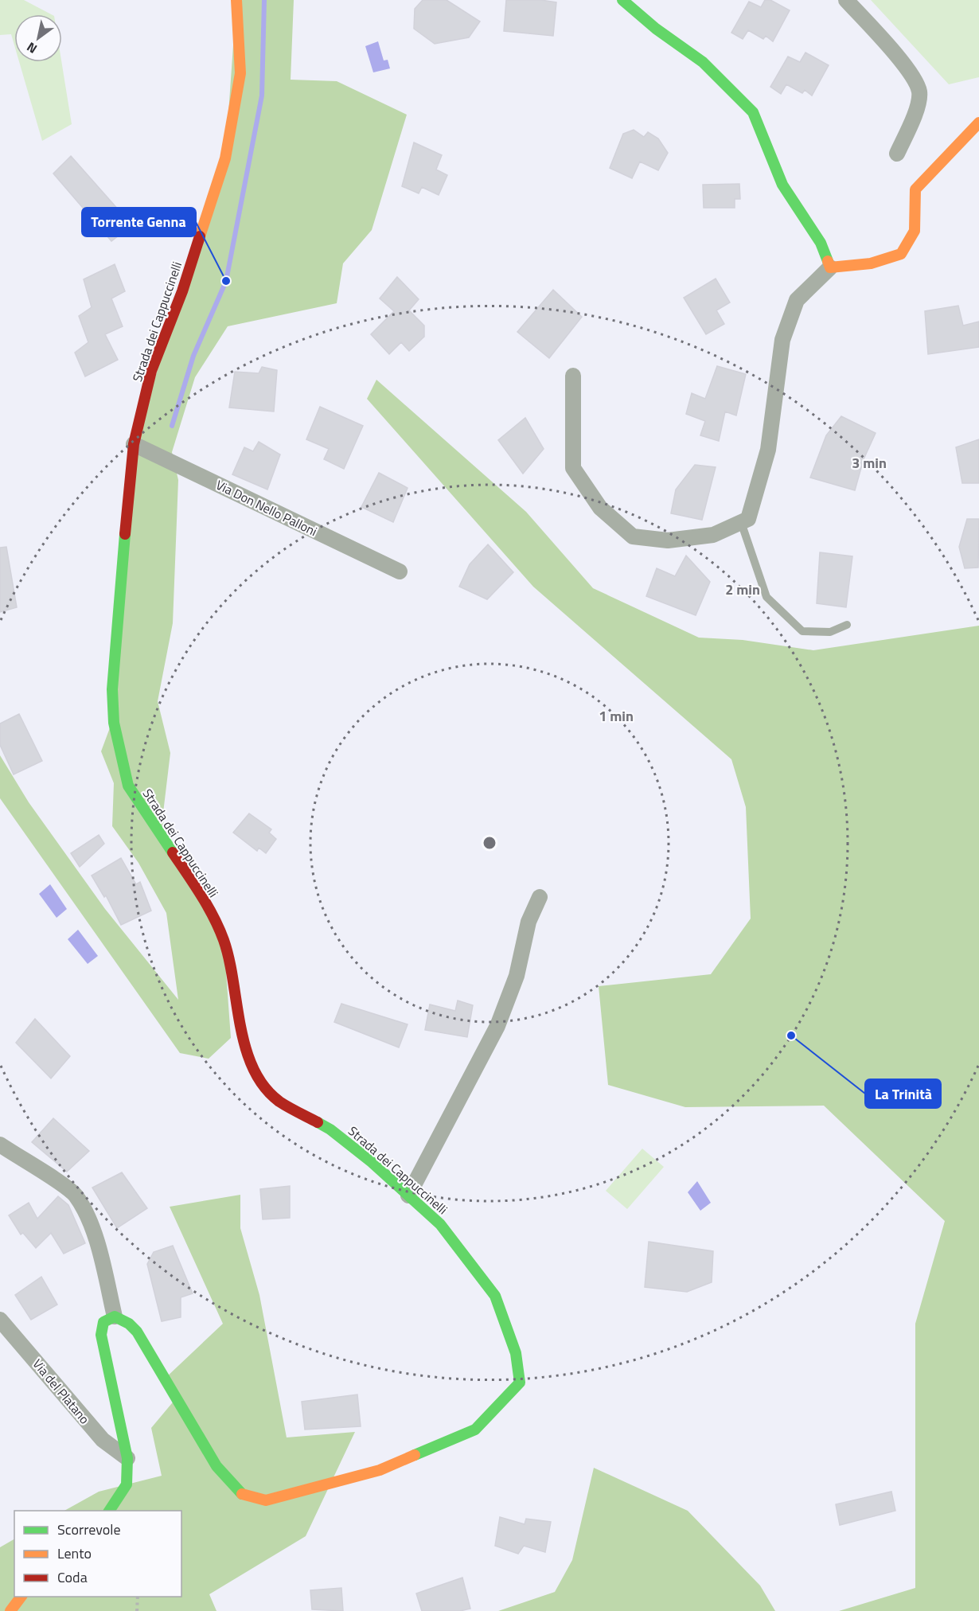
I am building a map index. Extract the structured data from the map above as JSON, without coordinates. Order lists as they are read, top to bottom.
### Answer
{
  "streets": {
    "street": ["Strada dei Cappuccinelli", "Via Don Nello Palloni", "Via del Platano"]
  },
  "crossings": [
    ["Strada dei Cappuccinelli", "Via Don Nello Palloni"]
  ],
  "places": ["Torrente Genna", "La Trinità"],
  "legend": ["Scorrevole", "Lento", "Coda"],
  "north": "bottom left",
  "rings": ["3 min", "2 min", "1 min"]
}
